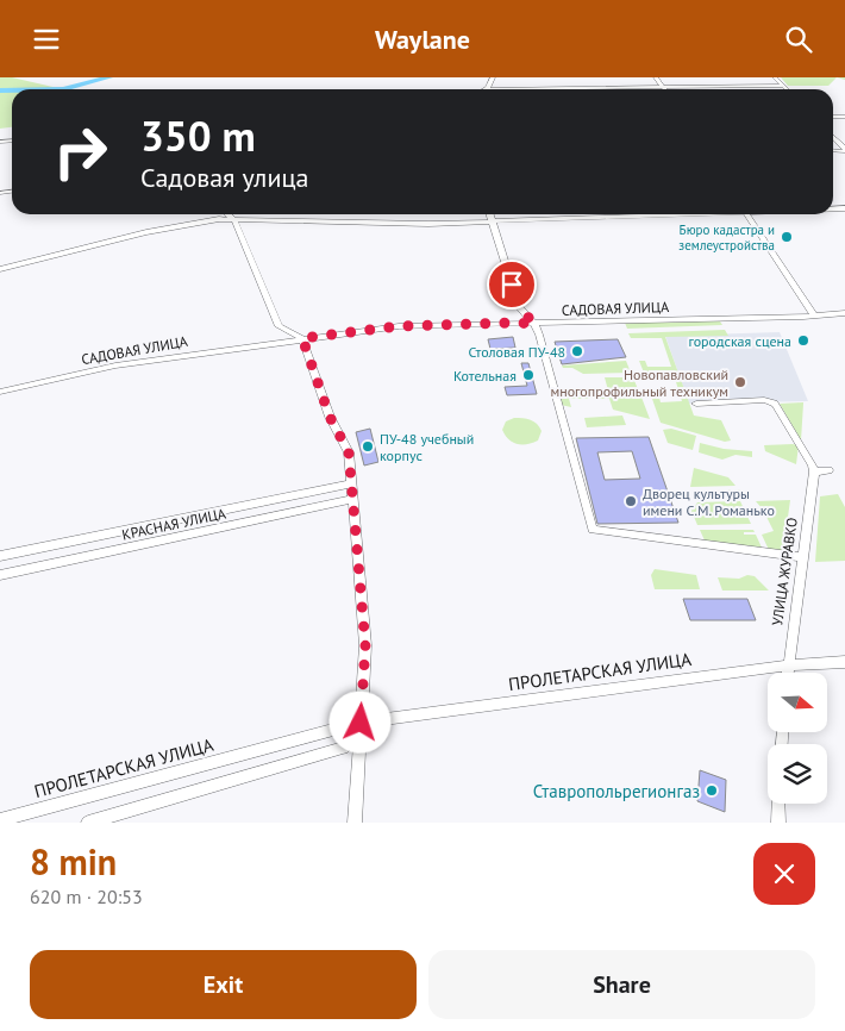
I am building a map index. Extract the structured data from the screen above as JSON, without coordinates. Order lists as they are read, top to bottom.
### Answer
{
  "streets": {
    "street": [
      "САДОВАЯ УЛИЦА",
      "КРАСНАЯ УЛИЦА",
      "УЛИЦА ЖУРАВКО",
      "ПРОЛЕТАРСКАЯ УЛИЦА"
    ]
  },
  "crossings": [
    ["УЛИЦА ЖУРАВКО", "ПРОЛЕТАРСКАЯ УЛИЦА"]
  ],
  "places": [
    "Бюро кадастра и землеустройства",
    "городская сцена",
    "Столовая ПУ-48",
    "Котельная",
    "Новопавловский многопрофильный техникум",
    "ПУ-48 учебный корпус",
    "Дворец культуры имени С.М. Романько",
    "Ставропольрегионгаз"
  ],
  "north": "right",
  "page": {
    "header": "Waylane",
    "turn": ["350 m", "Садовая улица"],
    "heading": ["8 min", "620 m · 20:53"],
    "buttons": ["Exit", "Share"]
  }
}
